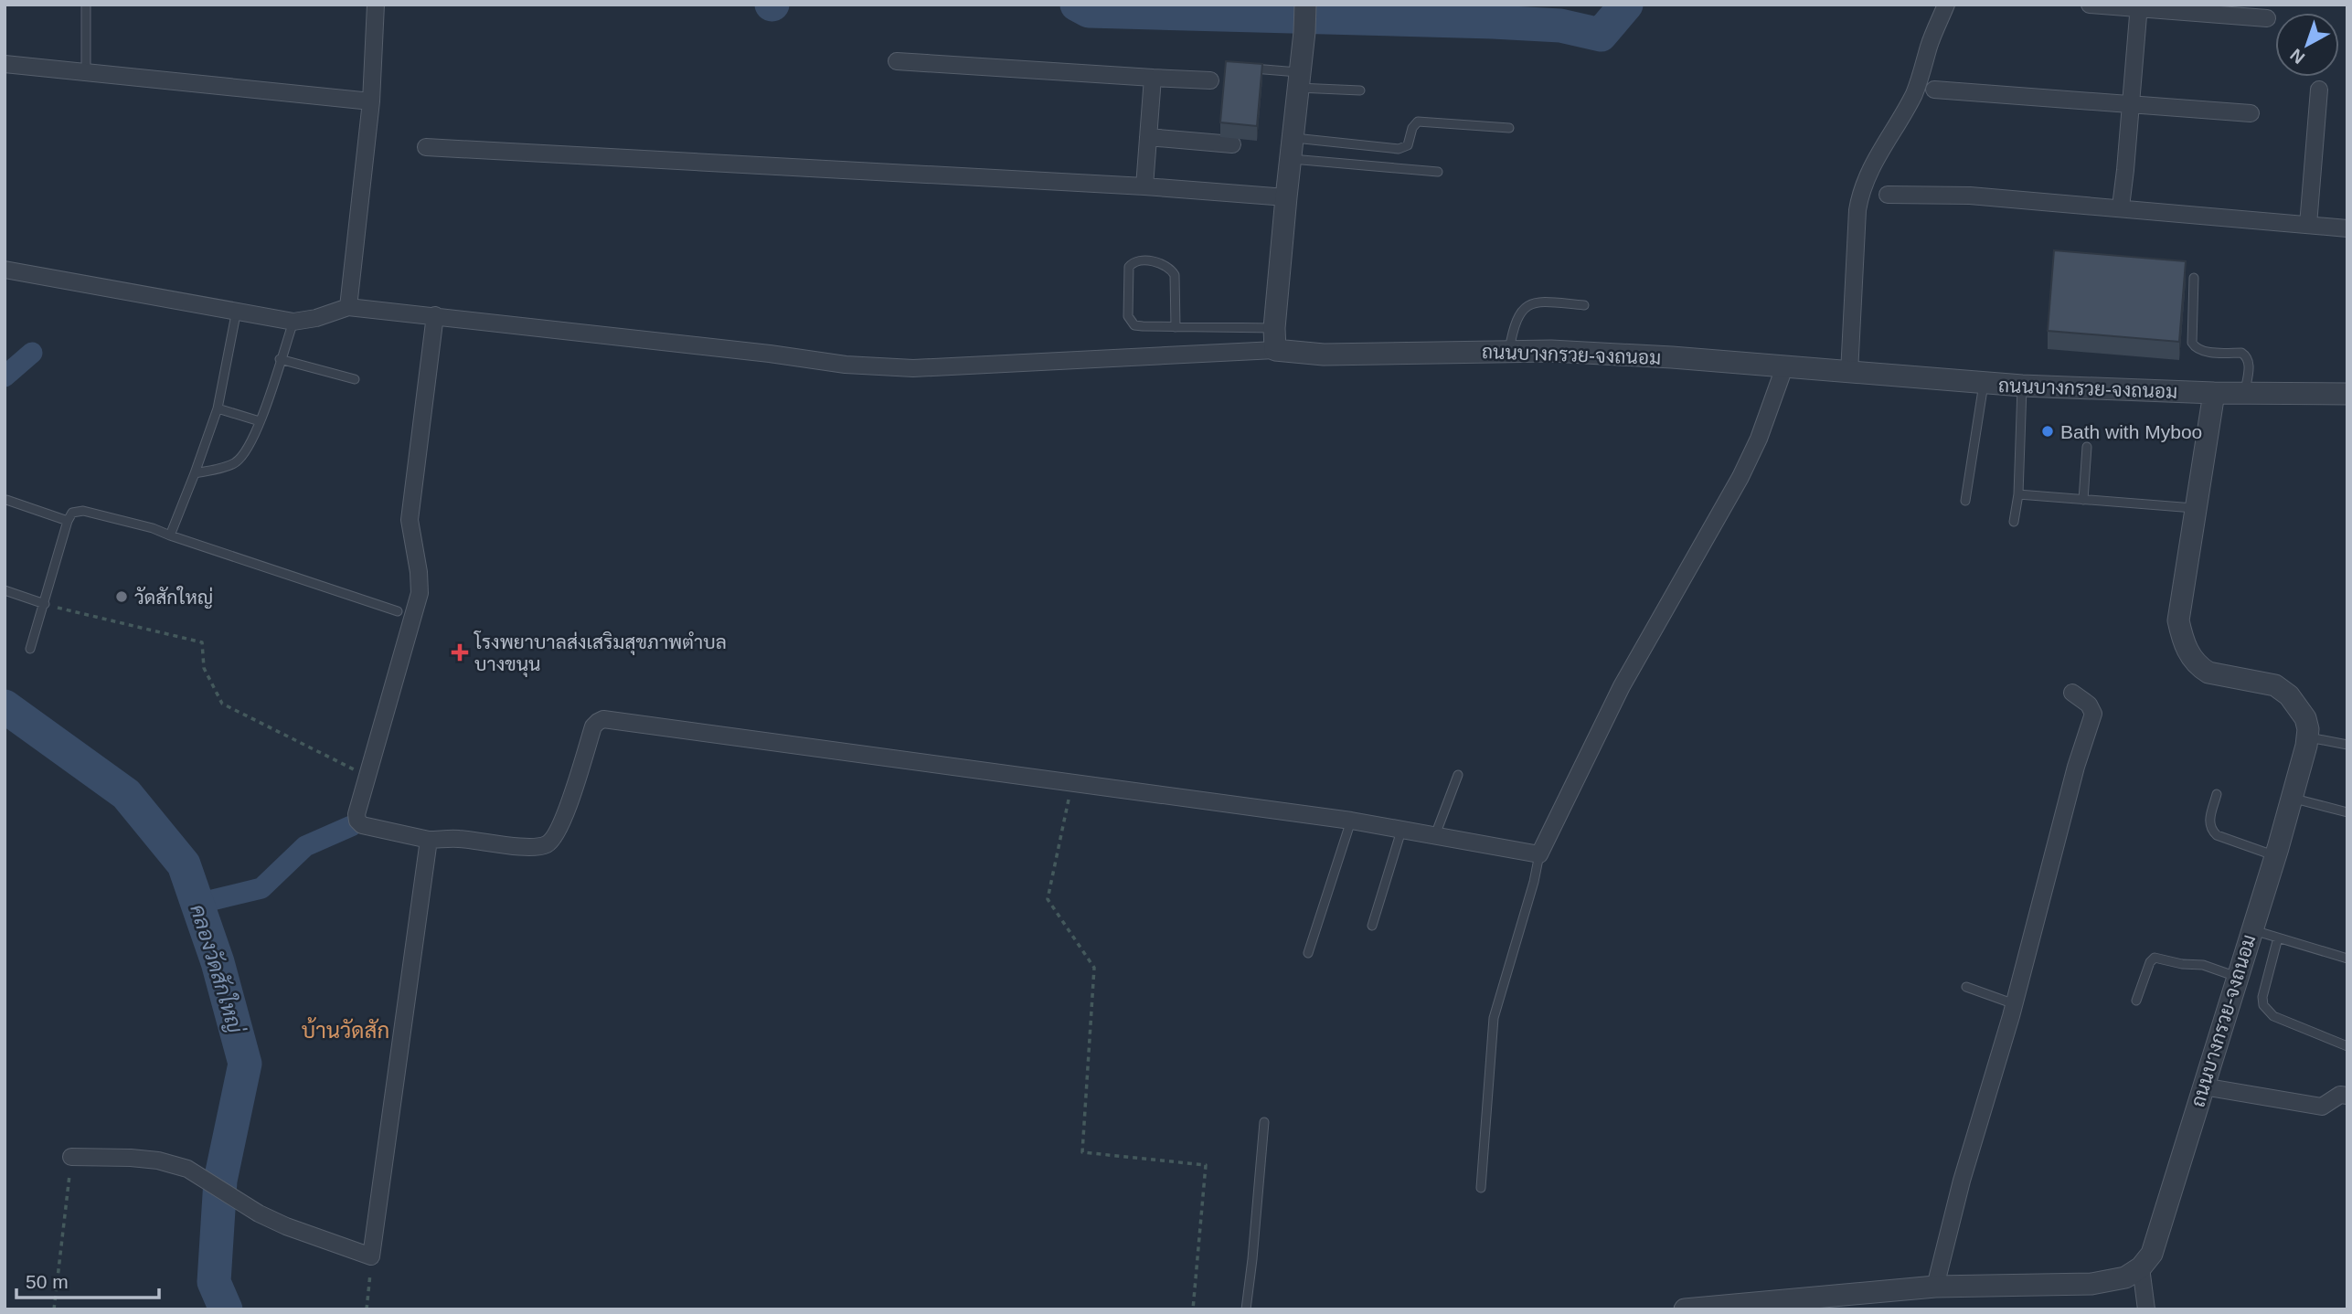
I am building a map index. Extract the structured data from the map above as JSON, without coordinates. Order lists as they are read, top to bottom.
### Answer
{
  "streets": {
    "street": ["ถนนบางกรวย-จงถนอม"]
  },
  "districts": ["บ้านวัดสัก"],
  "water": ["คลองวัดสักใหญ่"],
  "places": {
    "other": ["Bath with Myboo", "วัดสักใหญ่"],
    "health": ["โรงพยาบาลส่งเสริมสุขภาพตำบล บางขนุน"]
  },
  "scale_bar": "50 m",
  "north": "bottom left"
}
